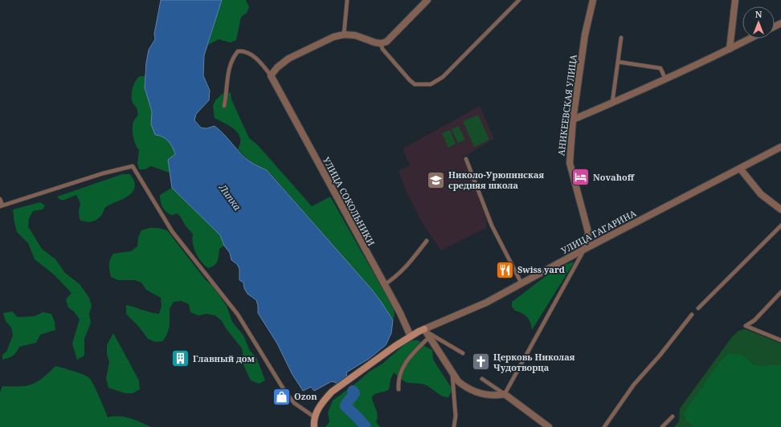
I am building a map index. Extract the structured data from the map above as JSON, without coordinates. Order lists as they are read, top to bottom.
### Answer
{
  "streets": {
    "street": ["АНИКЕЕВСКАЯ УЛИЦА", "УЛИЦА СОКОЛЬНИКИ", "УЛИЦА ГАГАРИНА"]
  },
  "crossings": [
    ["АНИКЕЕВСКАЯ УЛИЦА", "УЛИЦА ГАГАРИНА"]
  ],
  "water": ["Липка"],
  "places": {
    "hotel": ["Novahoff"],
    "school or university": ["Николо-Урюпинская средняя школа"],
    "restaurant": ["Swiss yard"],
    "building": ["Главный дом"],
    "church": ["Церковь Николая Чудотворца"],
    "shop": ["Ozon"]
  },
  "north": "top"
}
